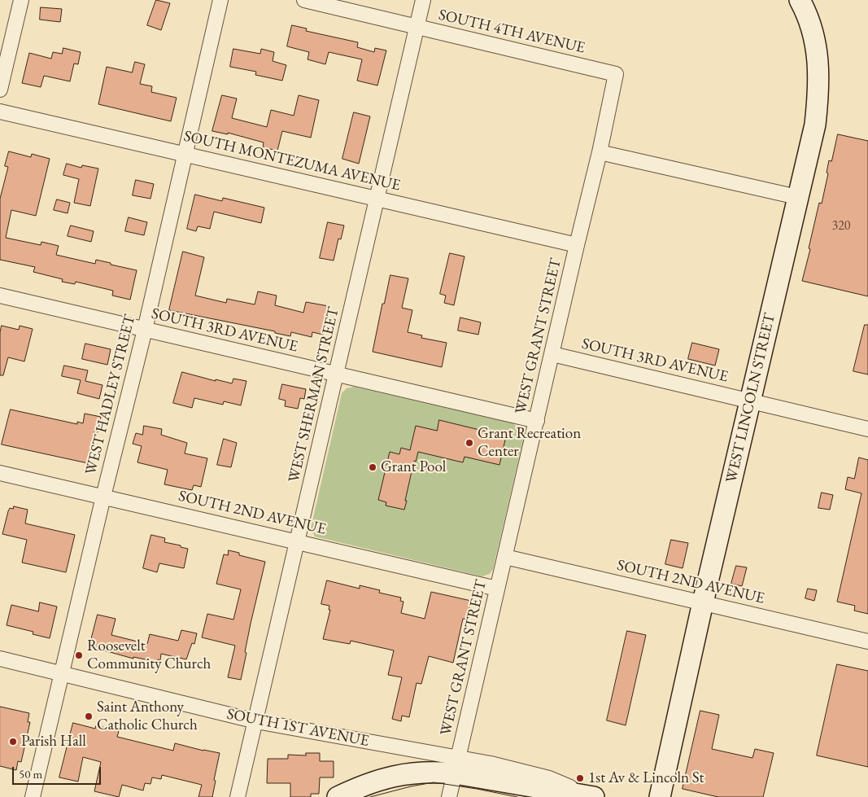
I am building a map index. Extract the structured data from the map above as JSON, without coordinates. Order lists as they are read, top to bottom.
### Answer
{
  "streets": {
    "main road": ["WEST LINCOLN STREET"],
    "street": [
      "SOUTH 4TH AVENUE",
      "SOUTH MONTEZUMA AVENUE",
      "SOUTH 3RD AVENUE",
      "WEST GRANT STREET",
      "WEST HADLEY STREET",
      "WEST SHERMAN STREET",
      "SOUTH 2ND AVENUE",
      "SOUTH 1ST AVENUE"
    ]
  },
  "crossings": [
    ["SOUTH 4TH AVENUE", "WEST GRANT STREET"],
    ["SOUTH 4TH AVENUE", "WEST SHERMAN STREET"],
    ["SOUTH MONTEZUMA AVENUE", "WEST GRANT STREET"],
    ["SOUTH MONTEZUMA AVENUE", "WEST HADLEY STREET"],
    ["SOUTH MONTEZUMA AVENUE", "WEST SHERMAN STREET"],
    ["SOUTH 3RD AVENUE", "WEST GRANT STREET"],
    ["SOUTH 3RD AVENUE", "WEST HADLEY STREET"],
    ["SOUTH 3RD AVENUE", "WEST SHERMAN STREET"],
    ["SOUTH 3RD AVENUE", "WEST LINCOLN STREET"],
    ["WEST GRANT STREET", "SOUTH 2ND AVENUE"],
    ["WEST GRANT STREET", "SOUTH 1ST AVENUE"],
    ["WEST HADLEY STREET", "SOUTH 2ND AVENUE"],
    ["WEST HADLEY STREET", "SOUTH 1ST AVENUE"],
    ["WEST SHERMAN STREET", "SOUTH 2ND AVENUE"],
    ["WEST SHERMAN STREET", "SOUTH 1ST AVENUE"],
    ["WEST LINCOLN STREET", "SOUTH 2ND AVENUE"]
  ],
  "places": [
    "Grant Recreation Center",
    "Grant Pool",
    "Roosevelt Community Church",
    "Saint Anthony Catholic Church",
    "Parish Hall",
    "1st Av & Lincoln St"
  ],
  "house_numbers": ["320"],
  "scale_bar": "50 m"
}
